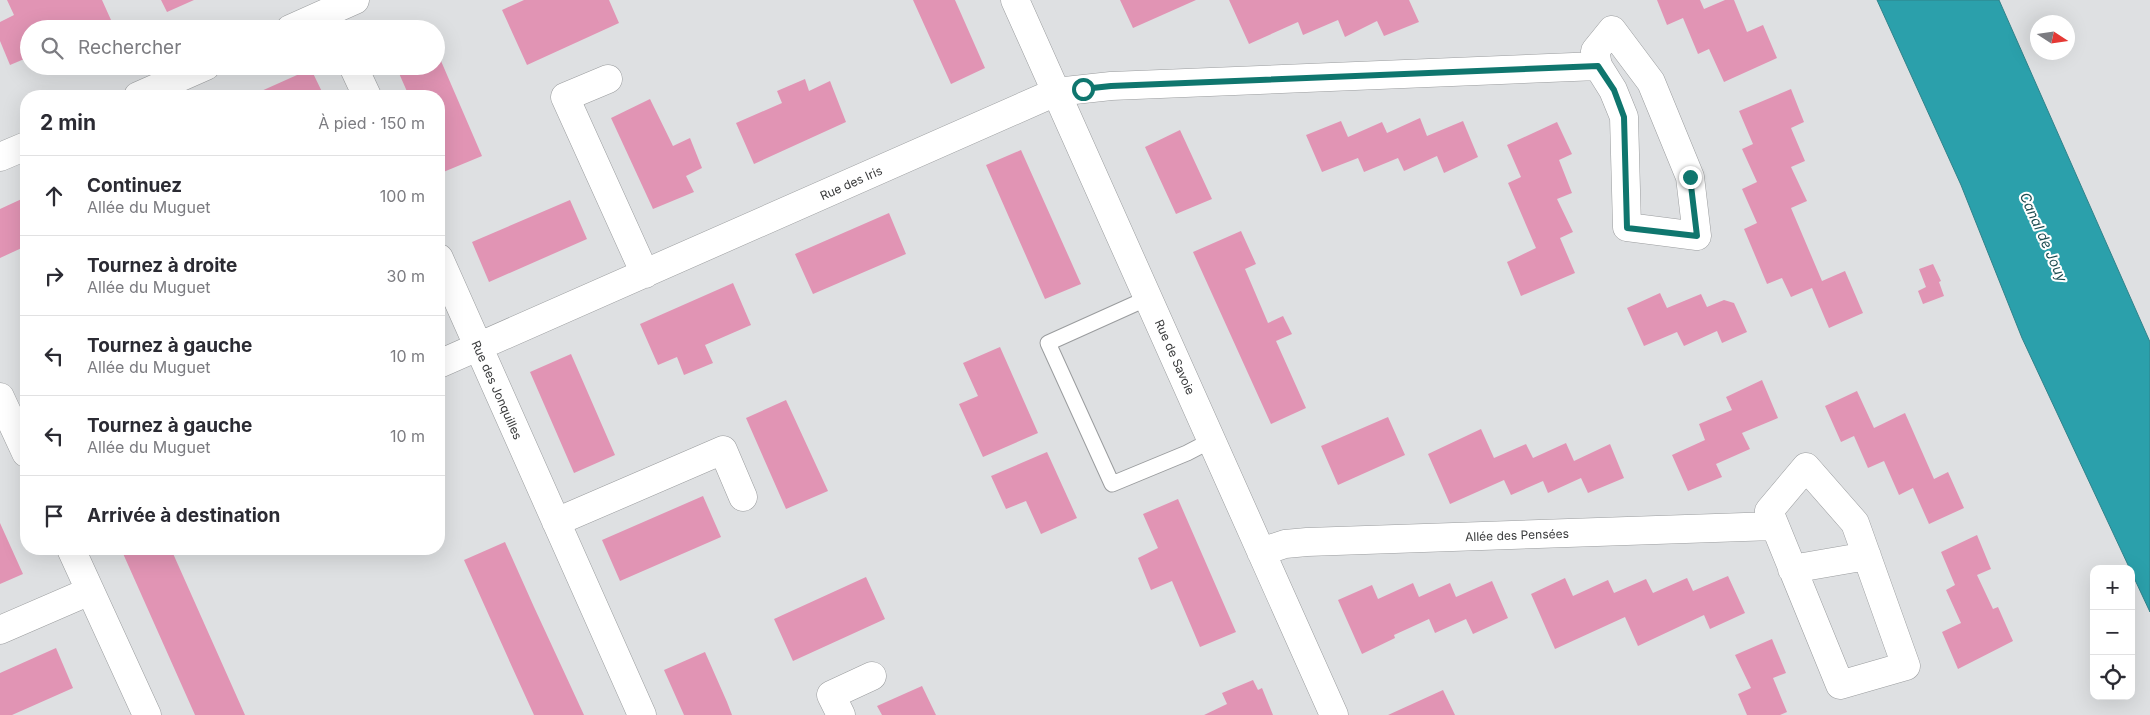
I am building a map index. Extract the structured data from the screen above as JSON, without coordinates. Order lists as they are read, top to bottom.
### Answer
{
  "streets": {
    "street": [
      "Rue des Iris",
      "Rue de Savoie",
      "Rue des Jonquilles",
      "Allée des Pensées"
    ]
  },
  "crossings": [
    ["Rue des Iris", "Rue de Savoie"],
    ["Rue des Iris", "Rue des Jonquilles"],
    ["Rue de Savoie", "Allée des Pensées"]
  ],
  "water": ["Canal de Jouy"],
  "north": "right",
  "page": {
    "search": "Rechercher",
    "heading": ["2 min", "À pied · 150 m"],
    "list": [
      ["Continuez", "Allée du Muguet", "100 m"],
      ["Tournez à droite", "Allée du Muguet", "30 m"],
      ["Tournez à gauche", "Allée du Muguet", "10 m"],
      ["Tournez à gauche", "Allée du Muguet", "10 m"],
      "Arrivée à destination"
    ],
    "map_buttons": ["+", "−"]
  }
}
